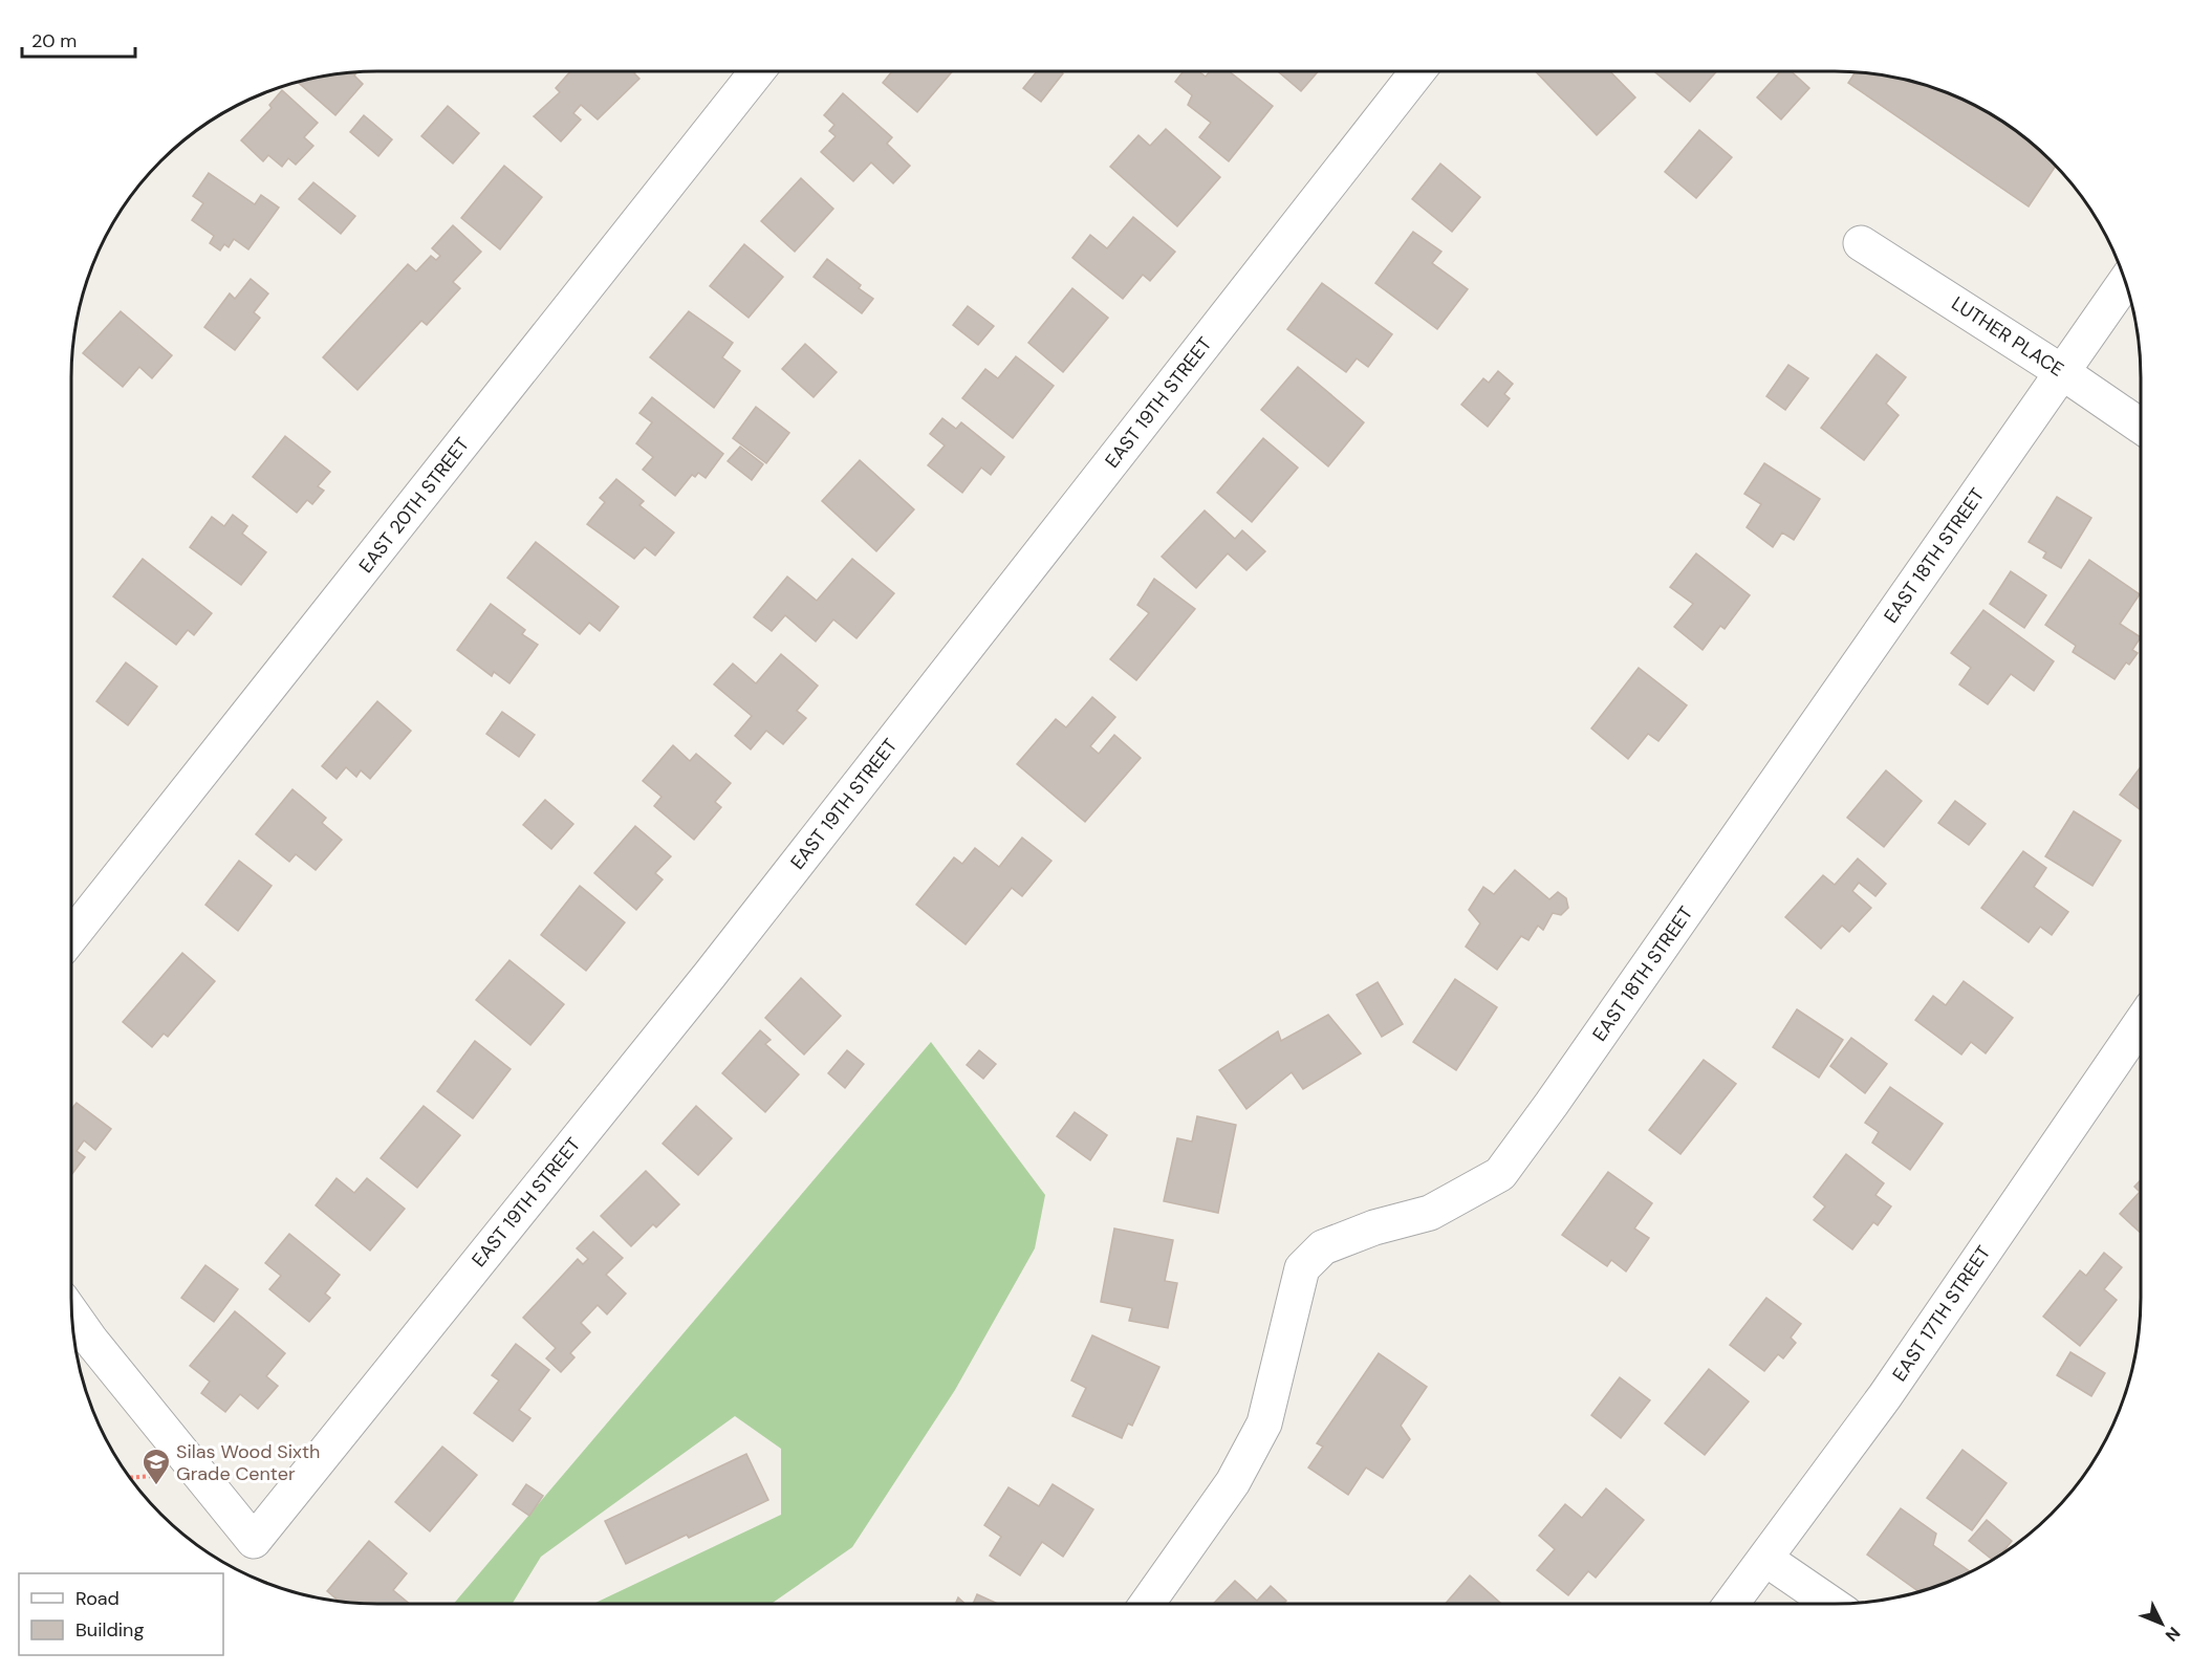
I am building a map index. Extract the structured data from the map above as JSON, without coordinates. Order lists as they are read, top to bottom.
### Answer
{
  "streets": {
    "street": [
      "LUTHER PLACE",
      "EAST 19TH STREET",
      "EAST 20TH STREET",
      "EAST 18TH STREET",
      "EAST 17TH STREET"
    ]
  },
  "crossings": [
    ["LUTHER PLACE", "EAST 18TH STREET"]
  ],
  "places": {
    "school or university": ["Silas Wood Sixth Grade Center"]
  },
  "legend": ["Road", "Building"],
  "scale_bar": "20 m",
  "north": "bottom right"
}
